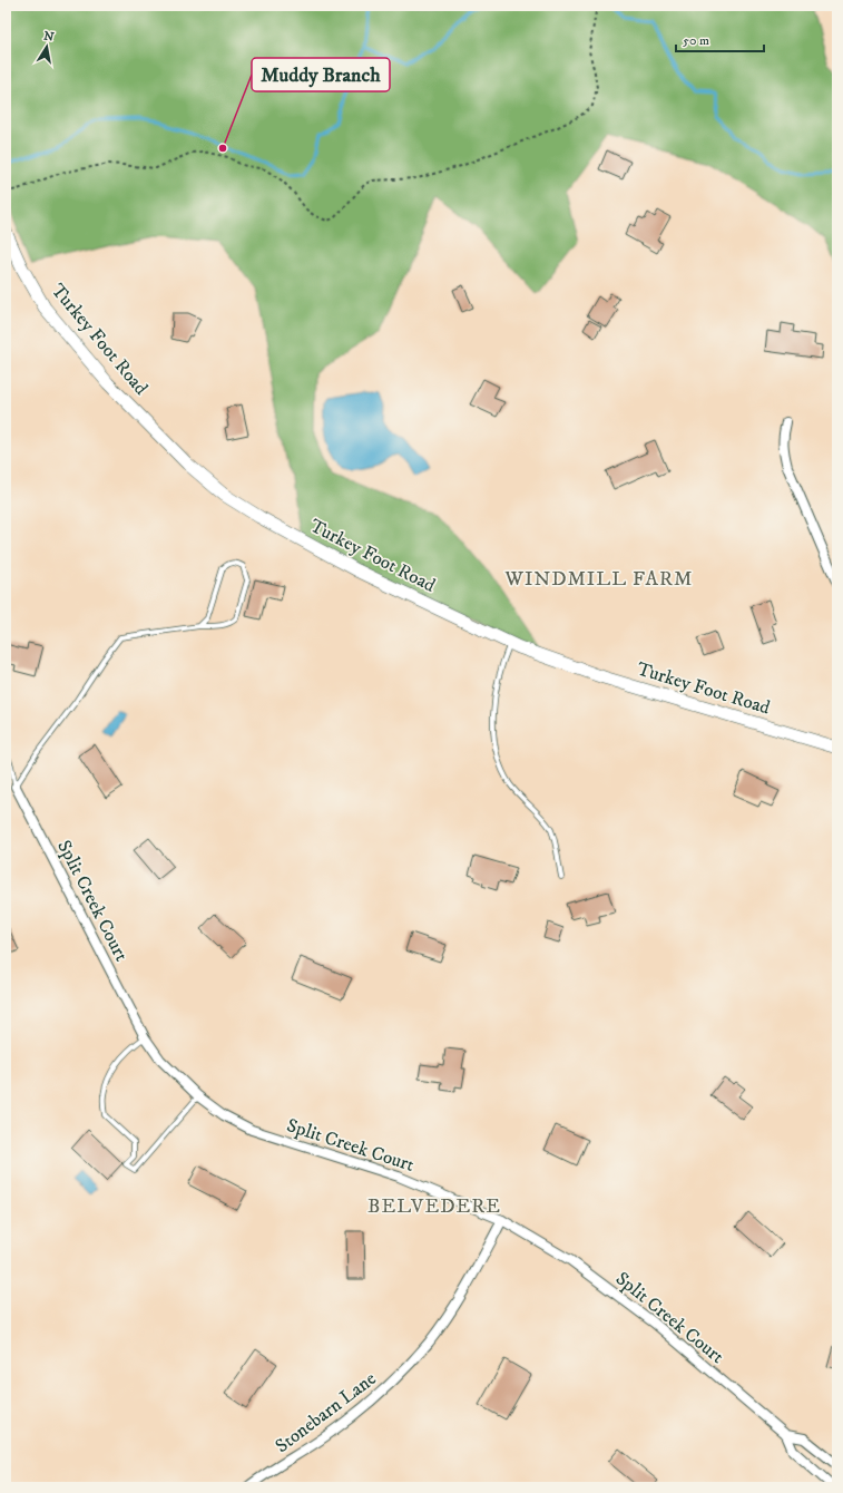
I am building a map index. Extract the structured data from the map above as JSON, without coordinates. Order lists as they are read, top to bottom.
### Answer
{
  "streets": {
    "street": ["Turkey Foot Road", "Split Creek Court", "Stonebarn Lane"]
  },
  "crossings": [
    ["Split Creek Court", "Stonebarn Lane"]
  ],
  "districts": ["WINDMILL FARM", "BELVEDERE"],
  "places": ["Muddy Branch"],
  "scale_bar": "50 m",
  "north": "top"
}
